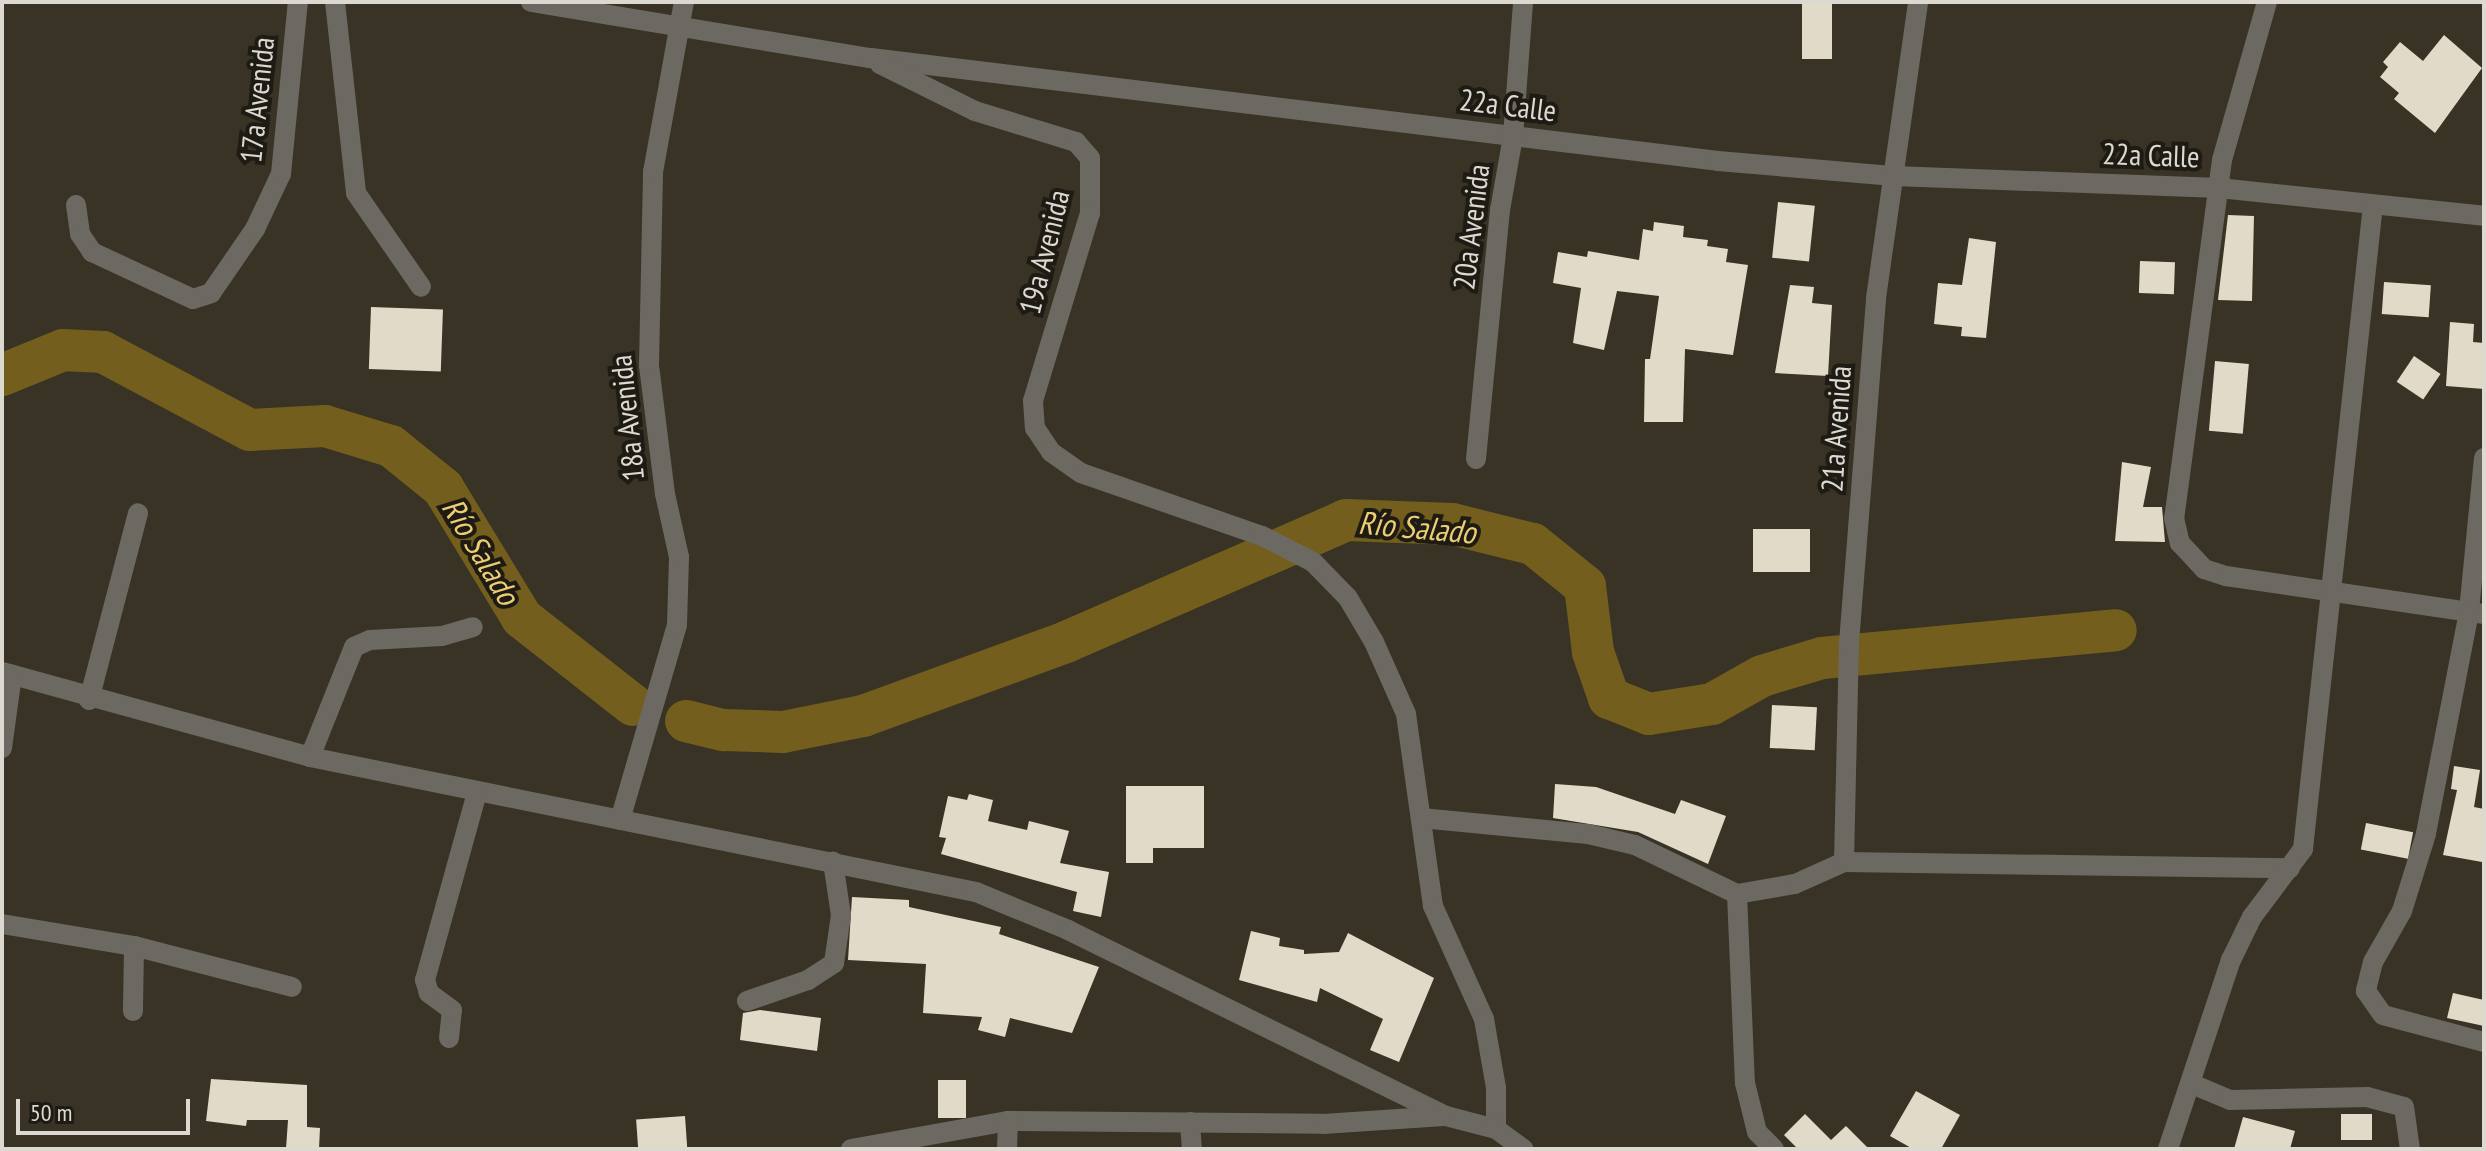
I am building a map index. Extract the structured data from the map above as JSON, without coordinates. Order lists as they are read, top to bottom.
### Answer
{
  "streets": {
    "street": [
      "17a Avenida",
      "22a Calle",
      "20a Avenida",
      "19a Avenida",
      "18a Avenida",
      "21a Avenida"
    ]
  },
  "crossings": [
    ["22a Calle", "20a Avenida"],
    ["22a Calle", "19a Avenida"],
    ["22a Calle", "18a Avenida"],
    ["22a Calle", "21a Avenida"]
  ],
  "water": ["Río Salado"],
  "scale_bar": "50 m"
}
